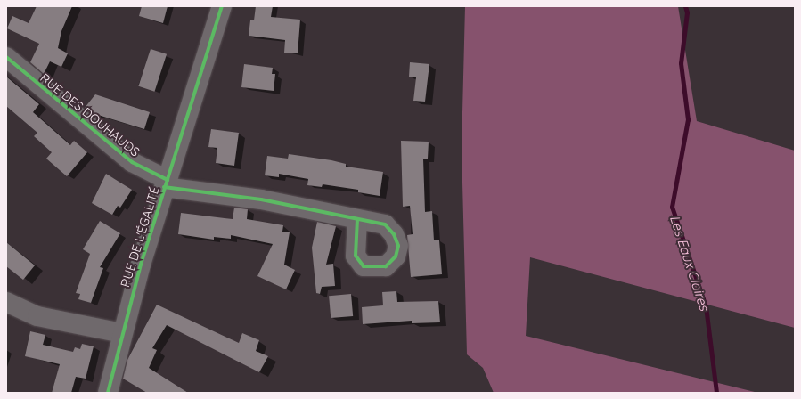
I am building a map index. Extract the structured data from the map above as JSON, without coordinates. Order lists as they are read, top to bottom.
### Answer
{
  "streets": {
    "street": ["RUE DES DOUHAUDS", "RUE DE L'ÉGALITÉ"]
  },
  "crossings": [
    ["RUE DES DOUHAUDS", "RUE DE L'ÉGALITÉ"]
  ],
  "water": ["Les Eaux Claires"]
}
